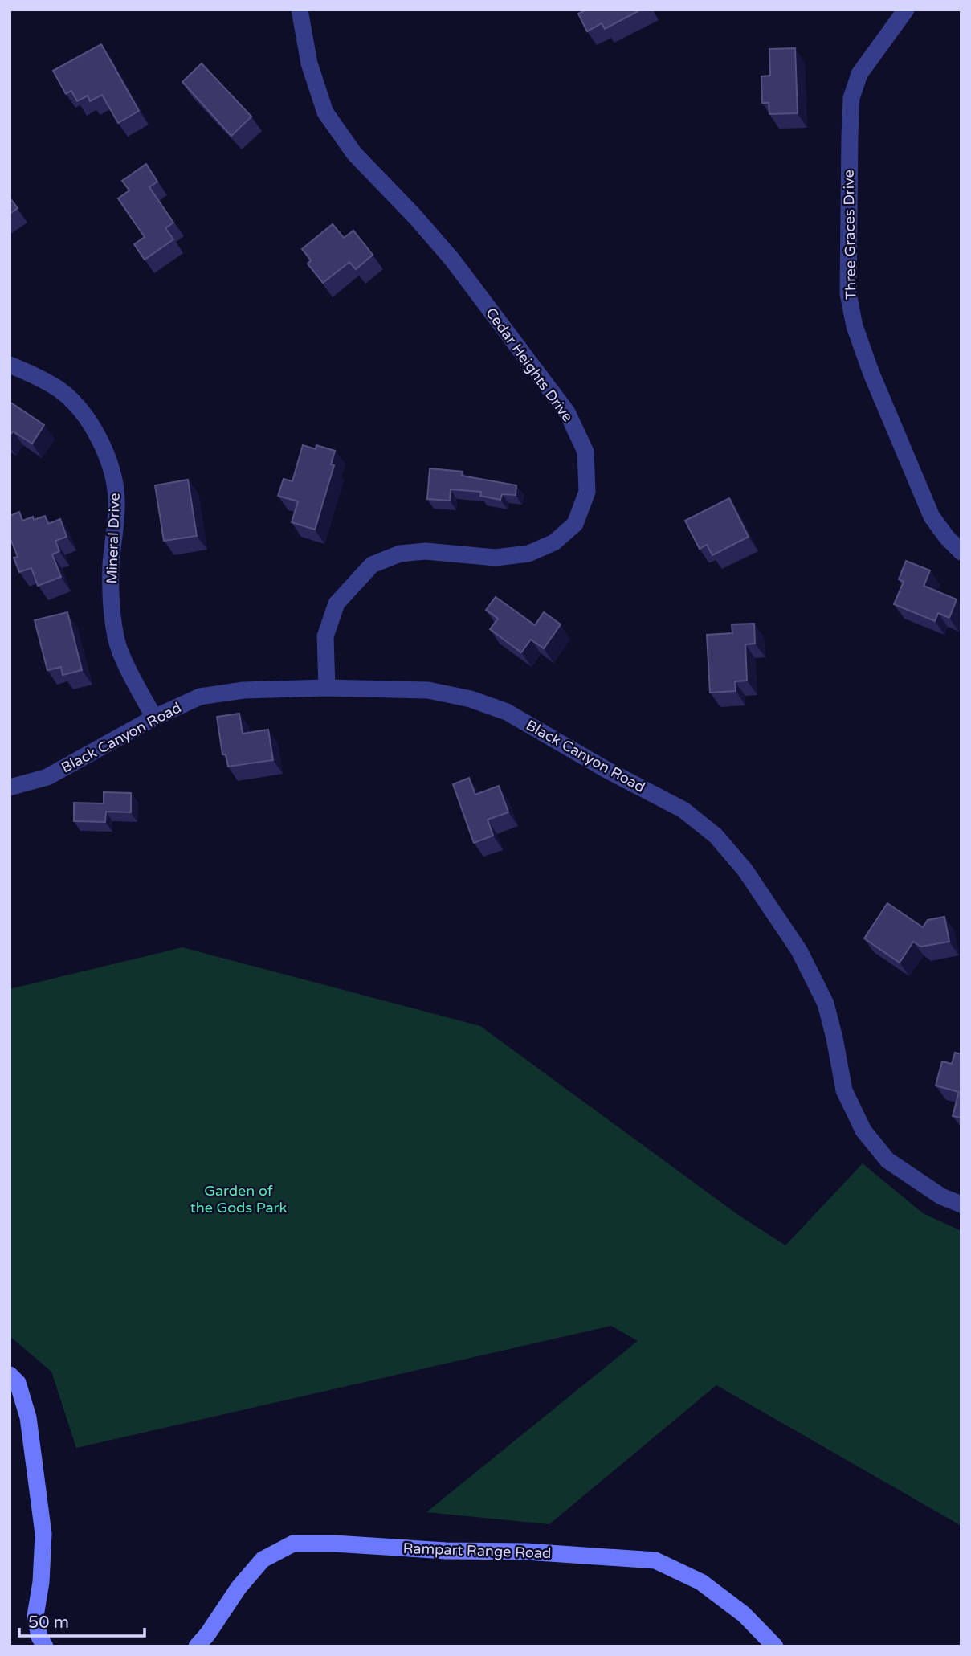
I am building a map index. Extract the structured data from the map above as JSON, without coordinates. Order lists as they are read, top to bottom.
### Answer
{
  "streets": {
    "street": [
      "Three Graces Drive",
      "Cedar Heights Drive",
      "Mineral Drive",
      "Black Canyon Road",
      "Rampart Range Road"
    ]
  },
  "crossings": [
    ["Cedar Heights Drive", "Black Canyon Road"],
    ["Mineral Drive", "Black Canyon Road"]
  ],
  "parks": ["Garden of the Gods Park"],
  "scale_bar": "50 m"
}
